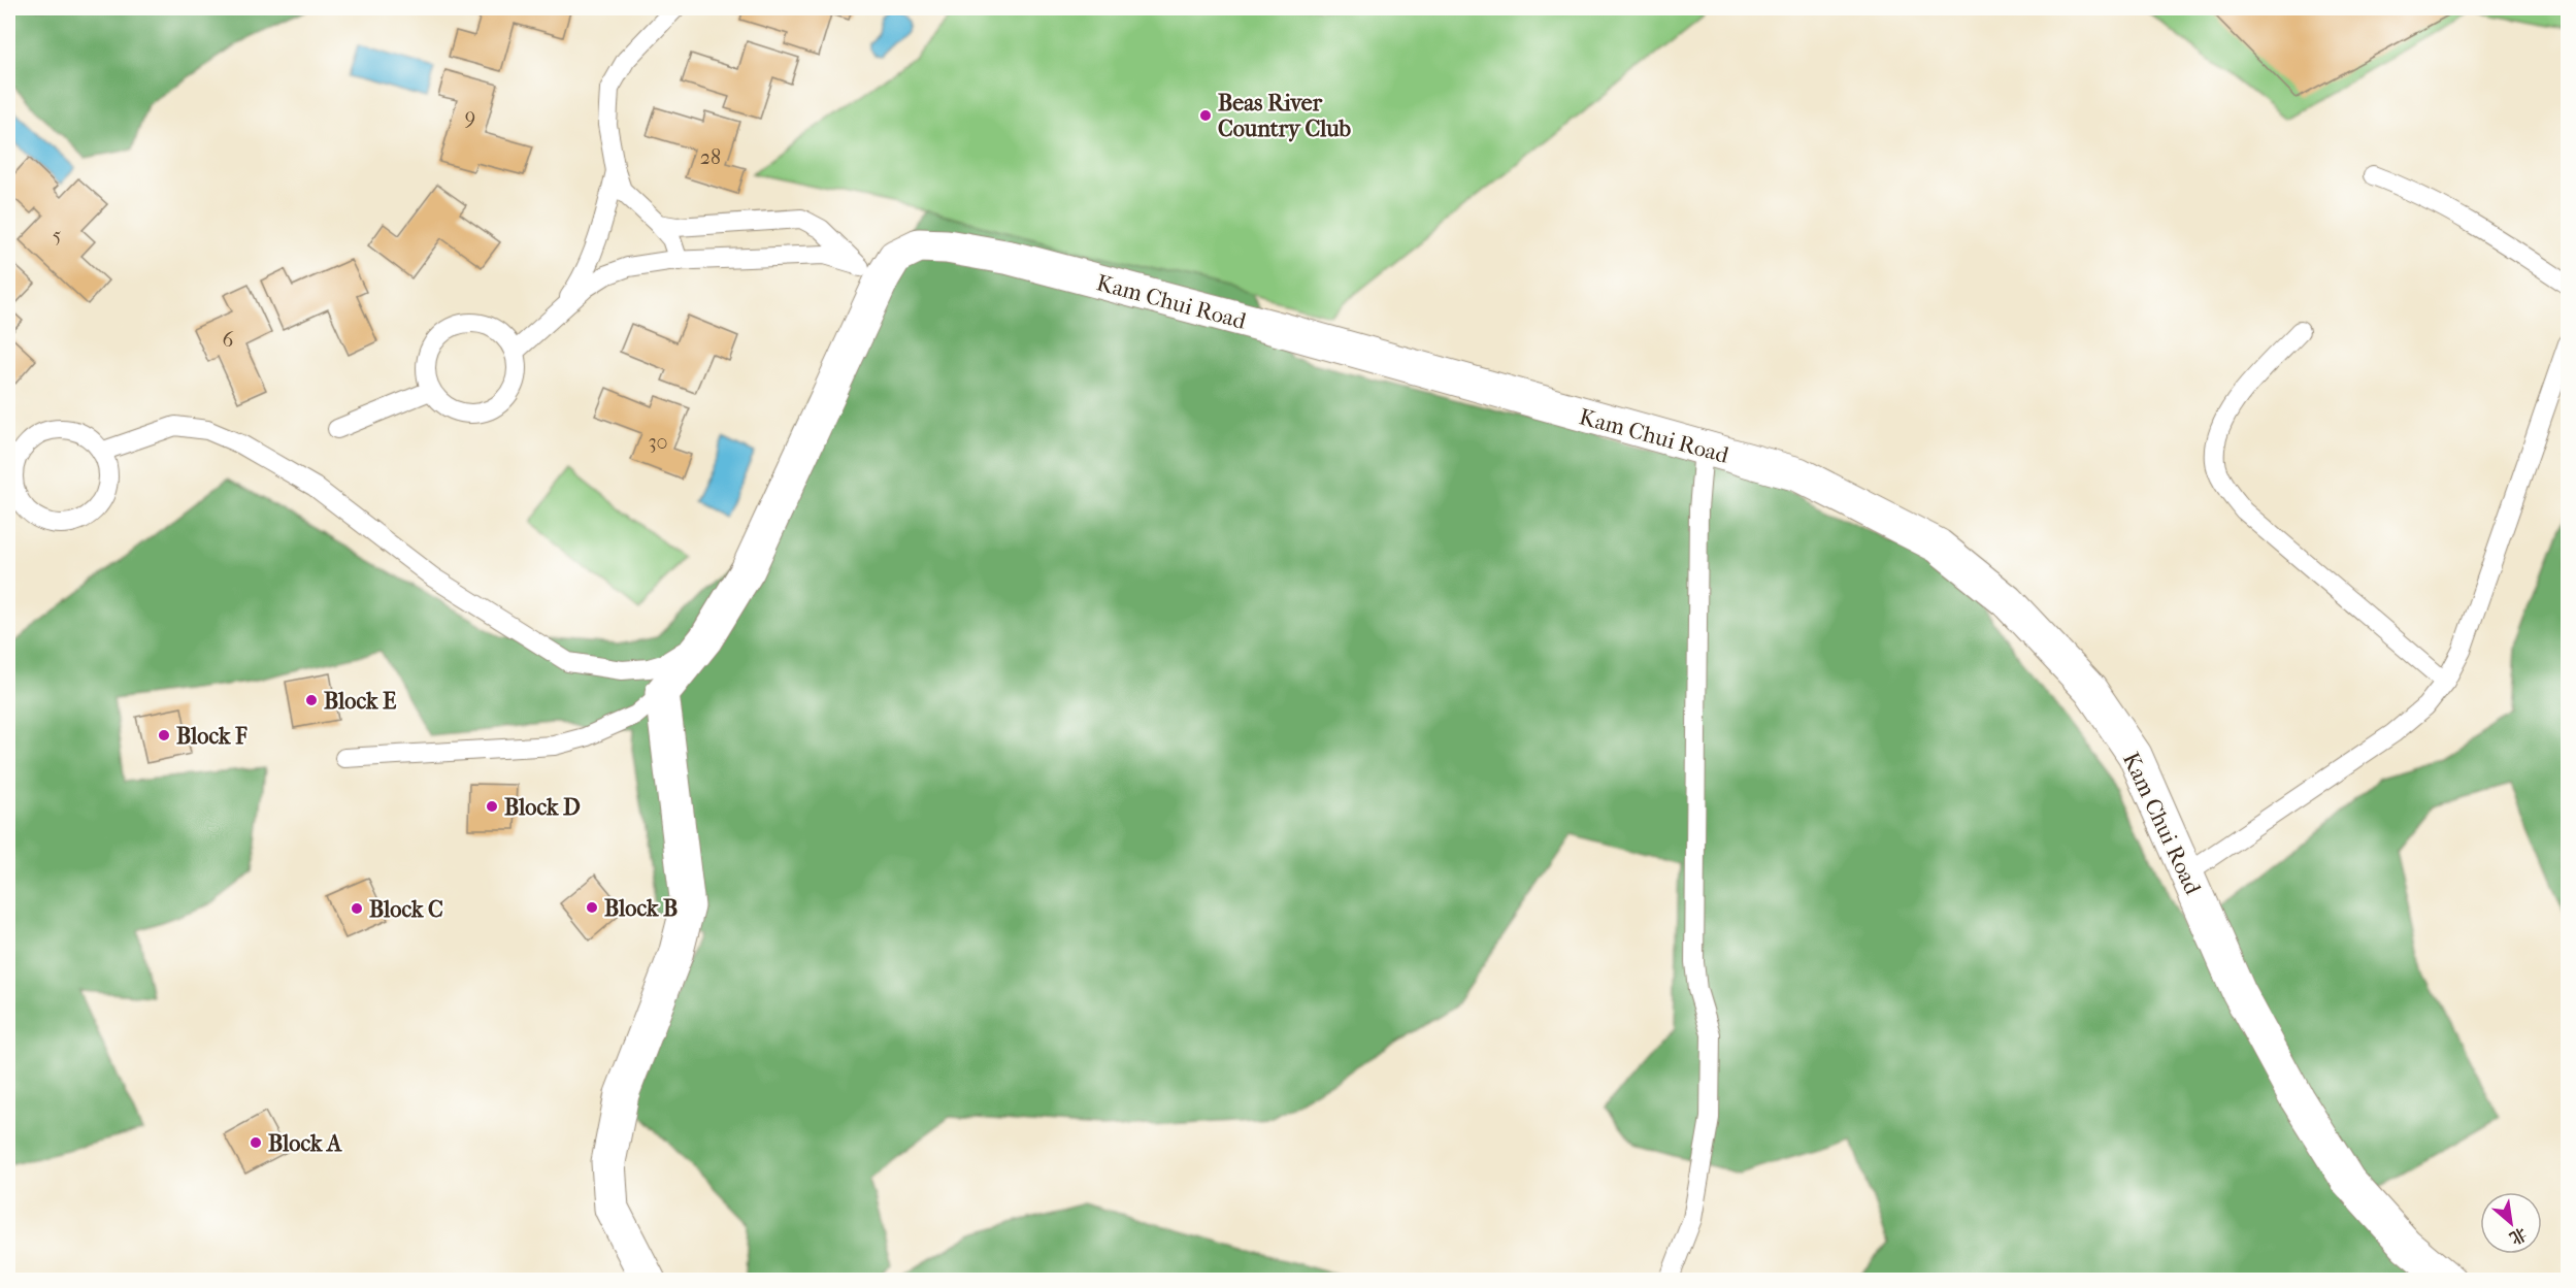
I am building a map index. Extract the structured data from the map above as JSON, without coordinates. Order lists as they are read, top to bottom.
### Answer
{
  "streets": {
    "street": ["Kam Chui Road"]
  },
  "places": [
    "Beas River Country Club",
    "Block E",
    "Block F",
    "Block D",
    "Block B",
    "Block C",
    "Block A"
  ],
  "house_numbers": [
    "9",
    "28",
    "5",
    "6",
    "30"
  ],
  "north": "bottom right"
}
